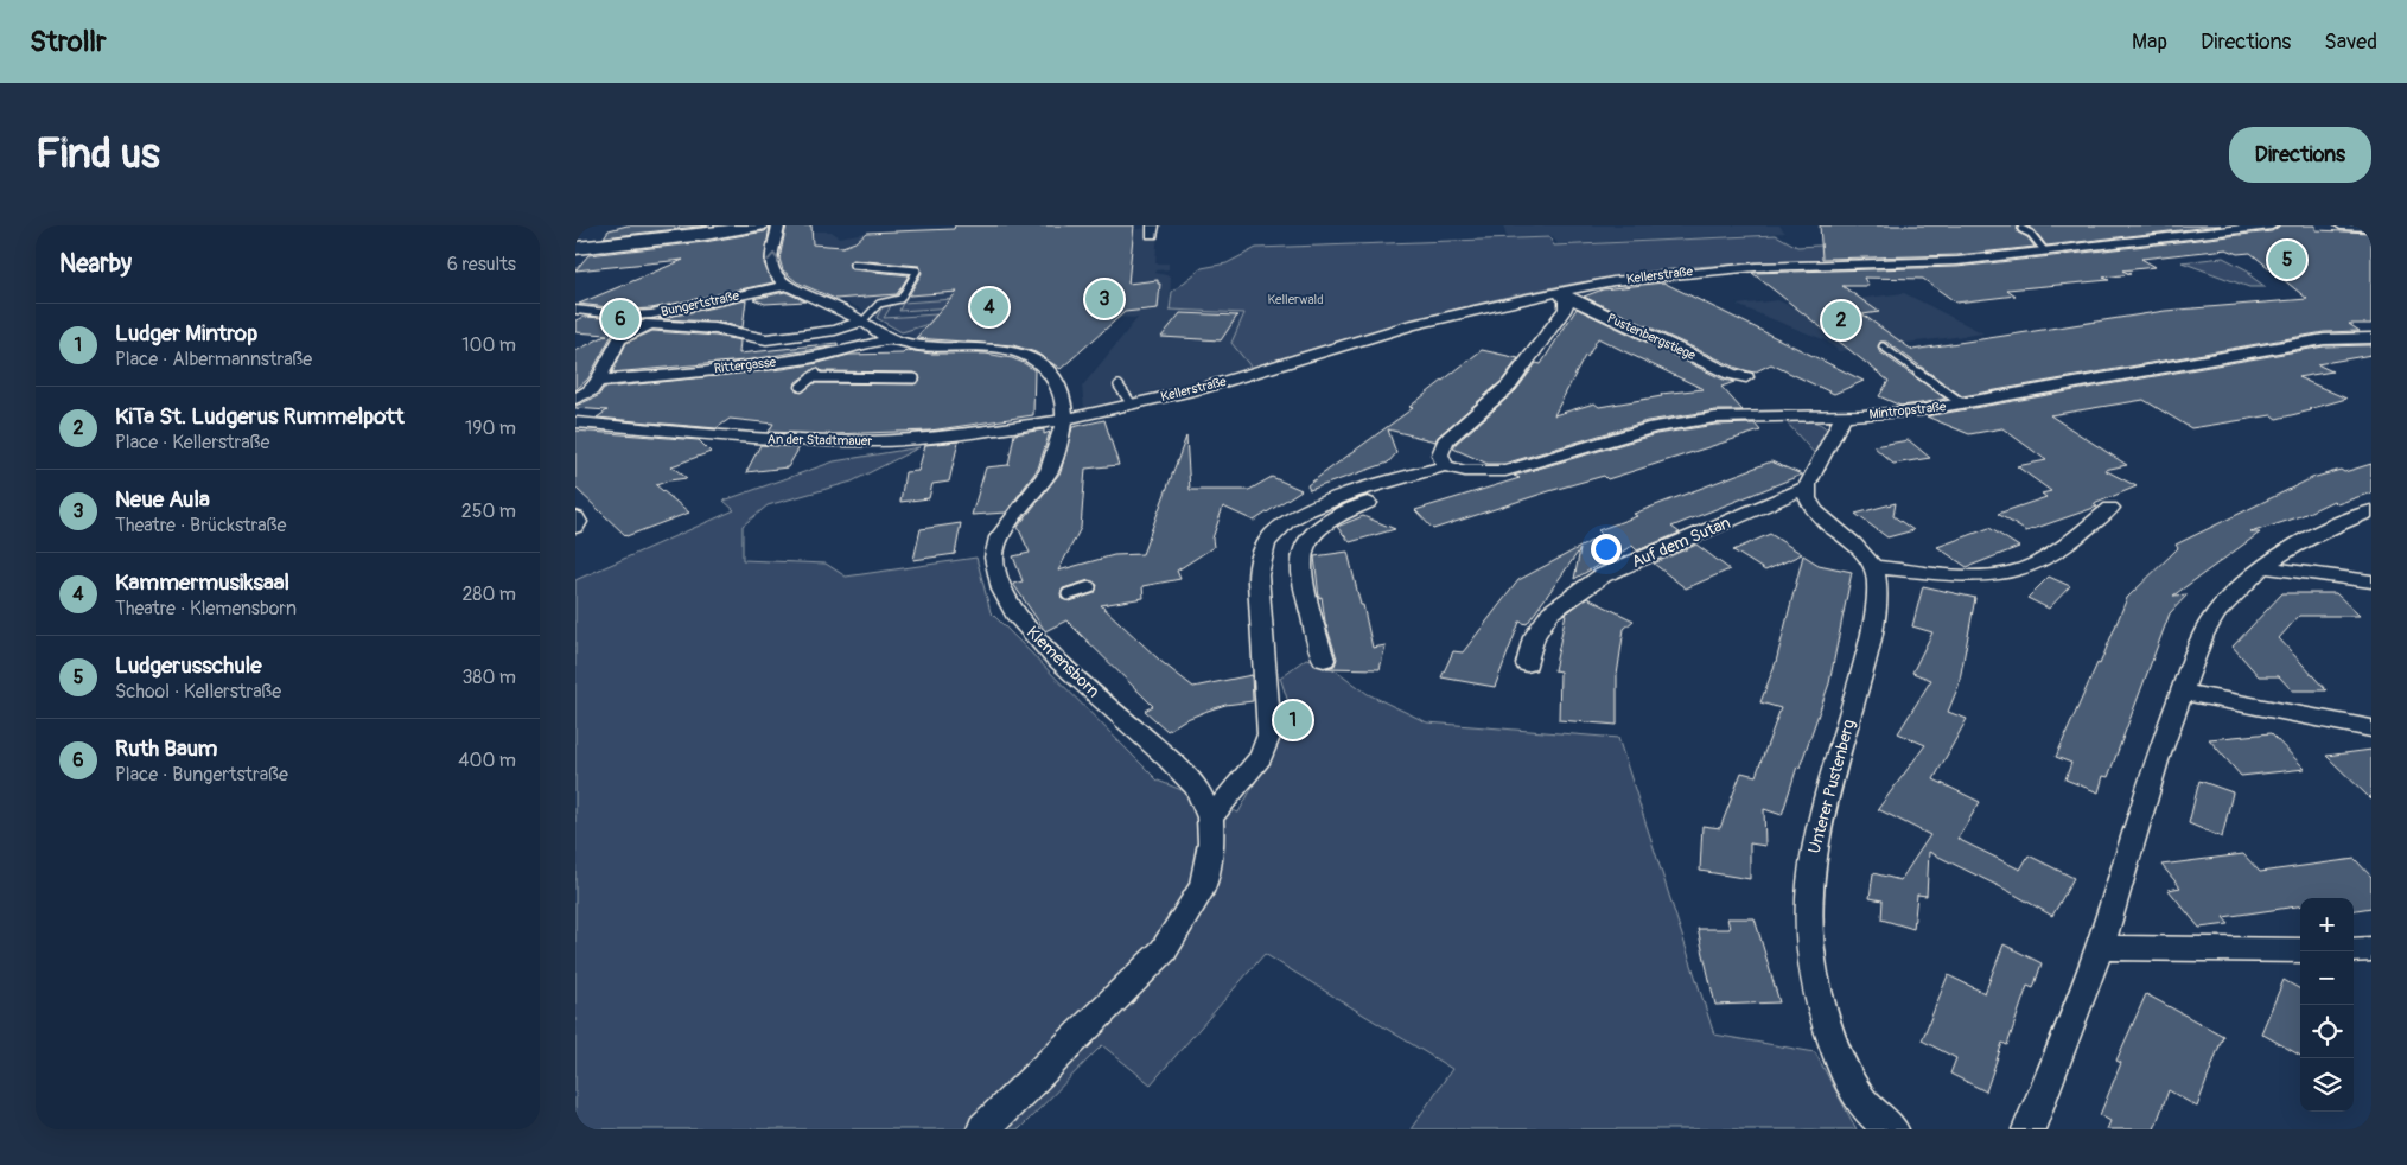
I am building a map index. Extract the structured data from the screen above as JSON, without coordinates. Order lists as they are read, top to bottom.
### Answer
{
  "streets": {
    "street": [
      "Kellerstraße",
      "Bungertstraße",
      "Pustenbergstiege",
      "Rittergasse",
      "Mintropstraße",
      "An der Stadtmauer",
      "Auf dem Sutan",
      "Klemensborn",
      "Unterer Pustenberg"
    ]
  },
  "crossings": [
    ["Kellerstraße", "Pustenbergstiege"],
    ["Kellerstraße", "An der Stadtmauer"],
    ["Kellerstraße", "Klemensborn"],
    ["Bungertstraße", "Klemensborn"],
    ["Rittergasse", "Klemensborn"],
    ["An der Stadtmauer", "Klemensborn"]
  ],
  "parks": ["Kellerwald"],
  "page": {
    "header": "Strollr",
    "nav": ["Map", "Directions", "Saved"],
    "buttons": "Directions",
    "title": "Find us",
    "heading": ["Nearby", "6 results"],
    "pins": [
      "5",
      "3",
      "4",
      "6",
      "2",
      "1"
    ],
    "list": [
      {
        "mark": "1",
        "name": "Ludger Mintrop",
        "note": "Place · Albermannstraße",
        "value": "100 m"
      },
      {
        "mark": "2",
        "name": "KiTa St. Ludgerus Rummelpott",
        "note": "Place · Kellerstraße",
        "value": "190 m"
      },
      {
        "mark": "3",
        "name": "Neue Aula",
        "note": "Theatre · Brückstraße",
        "value": "250 m"
      },
      {
        "mark": "4",
        "name": "Kammermusiksaal",
        "note": "Theatre · Klemensborn",
        "value": "280 m"
      },
      {
        "mark": "5",
        "name": "Ludgerusschule",
        "note": "School · Kellerstraße",
        "value": "380 m"
      },
      {
        "mark": "6",
        "name": "Ruth Baum",
        "note": "Place · Bungertstraße",
        "value": "400 m"
      }
    ],
    "map_buttons": ["+", "−"]
  }
}
